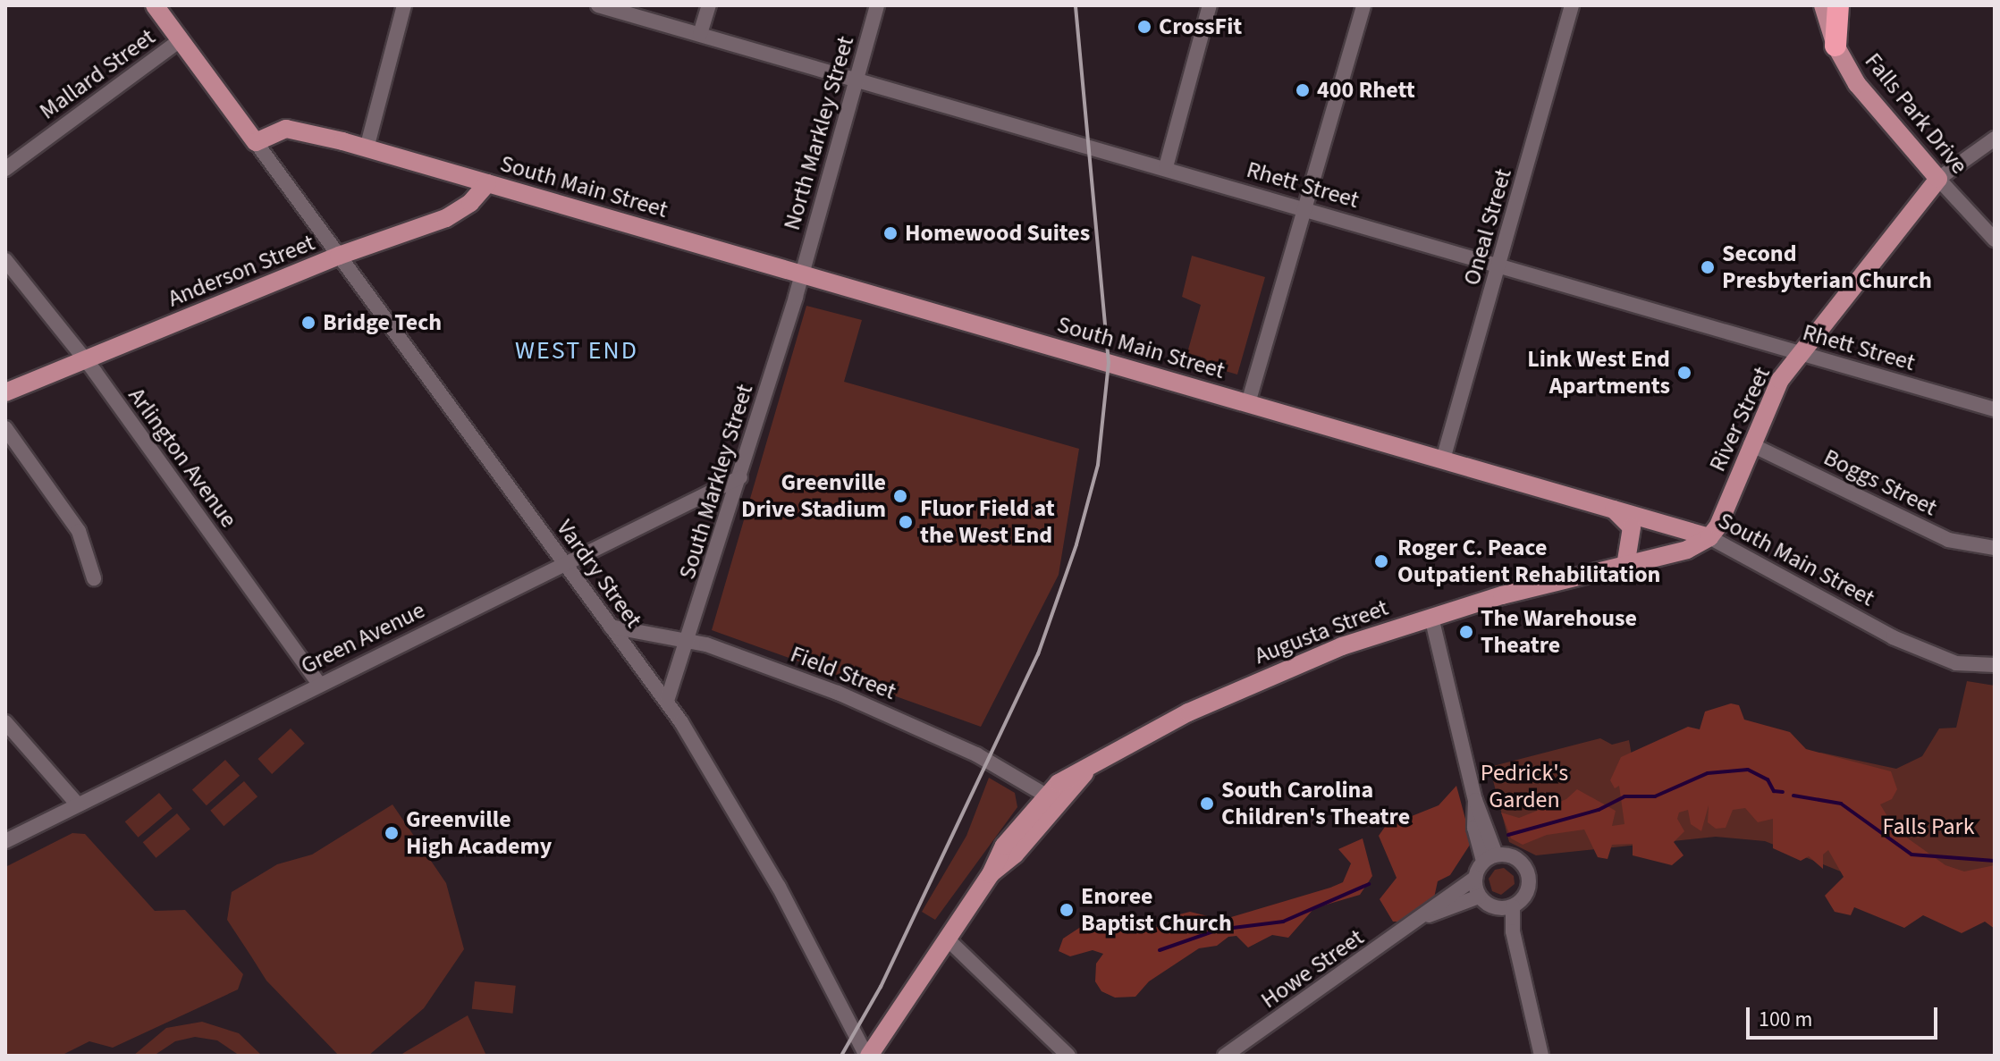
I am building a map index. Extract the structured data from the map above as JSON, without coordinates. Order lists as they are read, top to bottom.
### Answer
{
  "streets": {
    "main road": [
      "Falls Park Drive",
      "South Main Street",
      "Anderson Street",
      "River Street",
      "Augusta Street"
    ],
    "street": [
      "Mallard Street",
      "North Markley Street",
      "Rhett Street",
      "Oneal Street",
      "Arlington Avenue",
      "South Markley Street",
      "Boggs Street",
      "Vardry Street",
      "Green Avenue",
      "Field Street",
      "Howe Street"
    ]
  },
  "crossings": [
    ["Falls Park Drive", "River Street"],
    ["North Markley Street", "Rhett Street"],
    ["North Markley Street", "South Main Street"],
    ["North Markley Street", "South Markley Street"],
    ["Rhett Street", "Oneal Street"],
    ["Rhett Street", "River Street"],
    ["South Main Street", "Oneal Street"],
    ["South Main Street", "Anderson Street"],
    ["South Main Street", "River Street"],
    ["South Main Street", "South Markley Street"],
    ["South Main Street", "Vardry Street"],
    ["South Main Street", "Augusta Street"],
    ["Anderson Street", "Arlington Avenue"],
    ["Anderson Street", "Vardry Street"],
    ["River Street", "Boggs Street"],
    ["River Street", "Augusta Street"],
    ["Arlington Avenue", "Green Avenue"],
    ["South Markley Street", "Vardry Street"],
    ["South Markley Street", "Green Avenue"],
    ["South Markley Street", "Field Street"],
    ["Vardry Street", "Augusta Street"],
    ["Vardry Street", "Green Avenue"],
    ["Vardry Street", "Field Street"],
    ["Augusta Street", "Field Street"]
  ],
  "districts": ["WEST END"],
  "parks": ["Pedrick's Garden", "Falls Park"],
  "places": [
    "CrossFit",
    "400 Rhett",
    "Homewood Suites",
    "Second Presbyterian Church",
    "Bridge Tech",
    "Link West End Apartments",
    "Greenville Drive Stadium",
    "Fluor Field at the West End",
    "Roger C. Peace Outpatient Rehabilitation",
    "The Warehouse Theatre",
    "South Carolina Children's Theatre",
    "Greenville High Academy",
    "Enoree Baptist Church"
  ],
  "scale_bar": "100 m"
}
